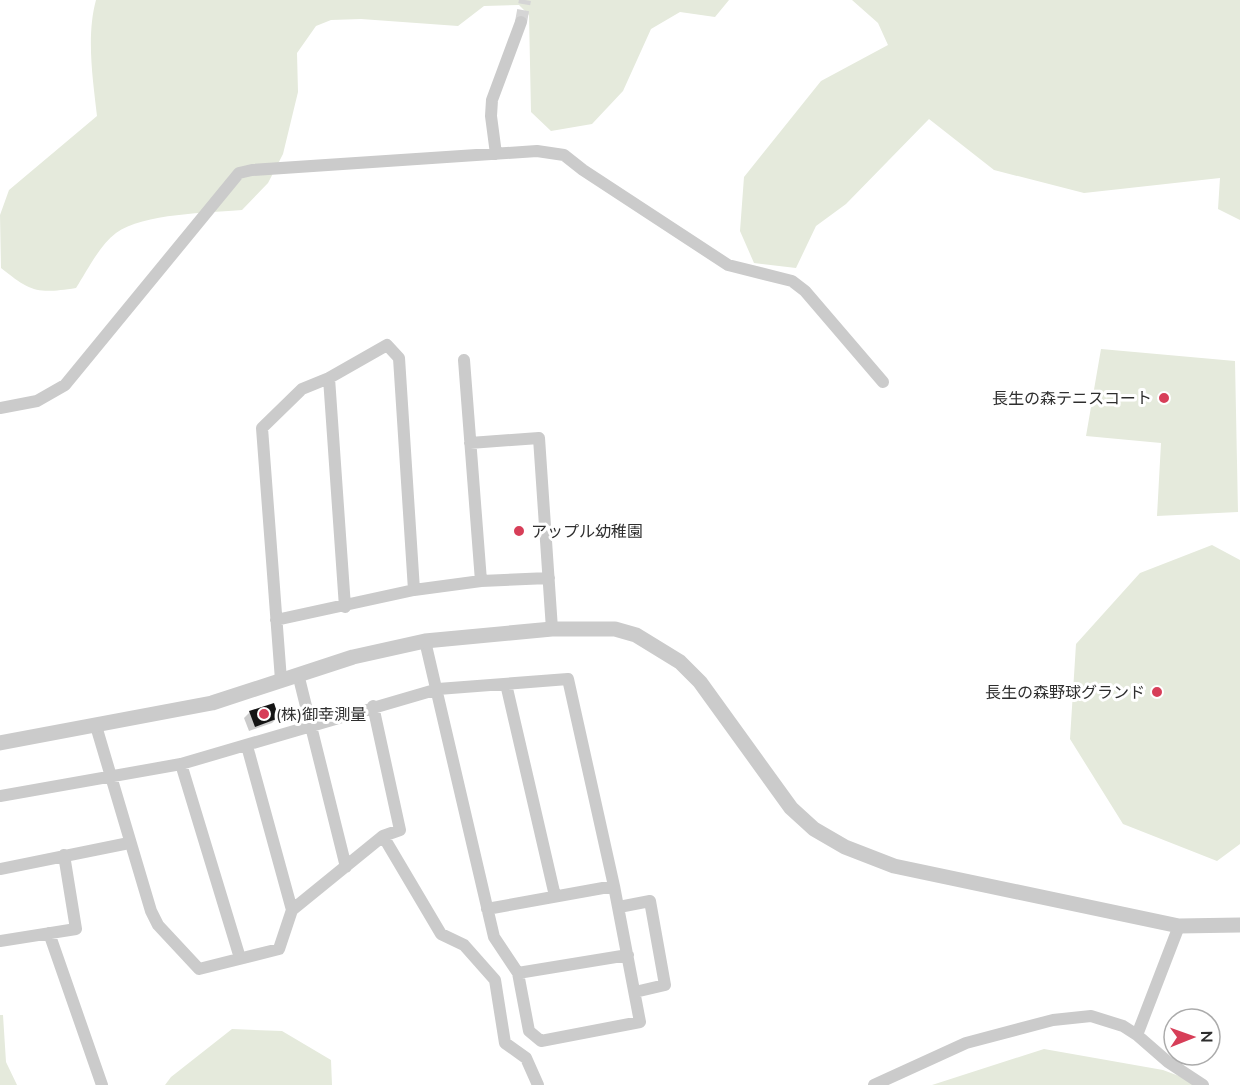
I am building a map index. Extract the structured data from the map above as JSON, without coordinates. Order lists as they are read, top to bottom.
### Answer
{
  "places": [
    "長生の森テニスコート",
    "アップル幼稚園",
    "長生の森野球グランド",
    "(株)御幸測量"
  ],
  "north": "right"
}
